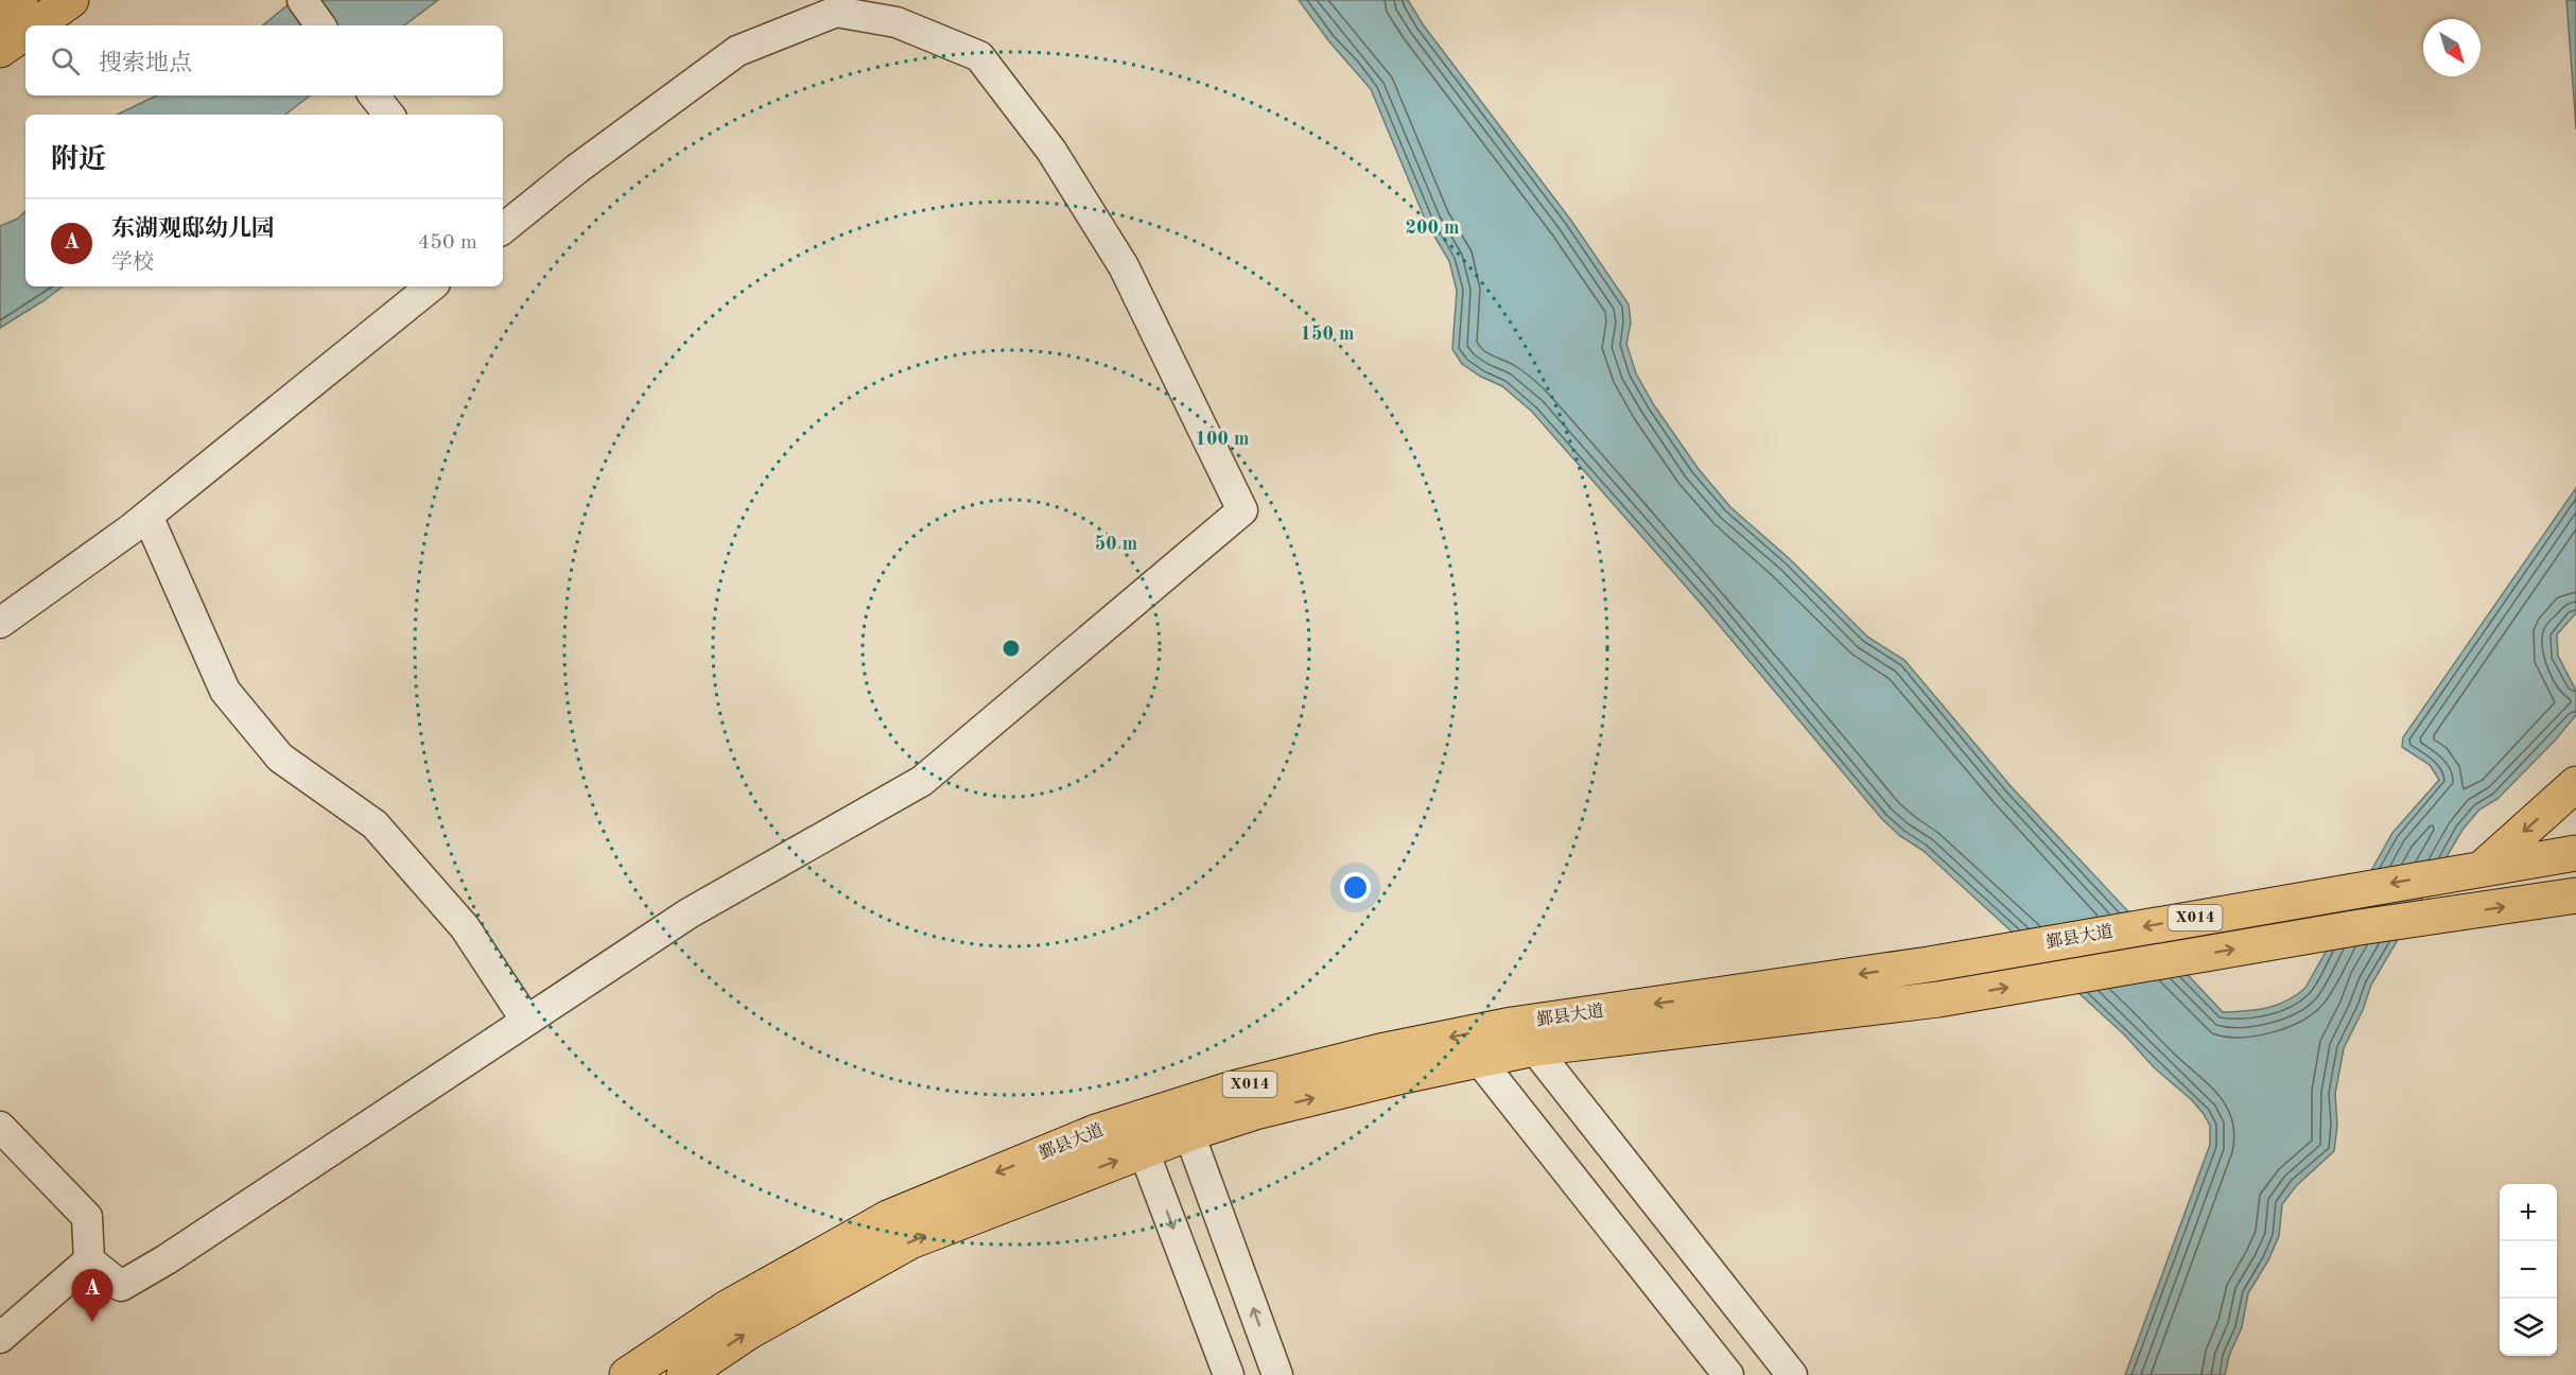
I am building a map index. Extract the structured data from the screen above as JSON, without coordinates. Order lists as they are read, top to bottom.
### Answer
{
  "streets": {
    "main road": ["X014", "鄞县大道"]
  },
  "north": "bottom right",
  "page": {
    "search": "搜索地点",
    "heading": "附近",
    "list": [
      {
        "mark": "A",
        "name": "东湖观邸幼儿园",
        "note": "学校",
        "value": "450 m"
      }
    ],
    "map_buttons": ["+", "−"],
    "pins": "A"
  },
  "rings": [
    "200 m",
    "150 m",
    "100 m",
    "50 m"
  ]
}
